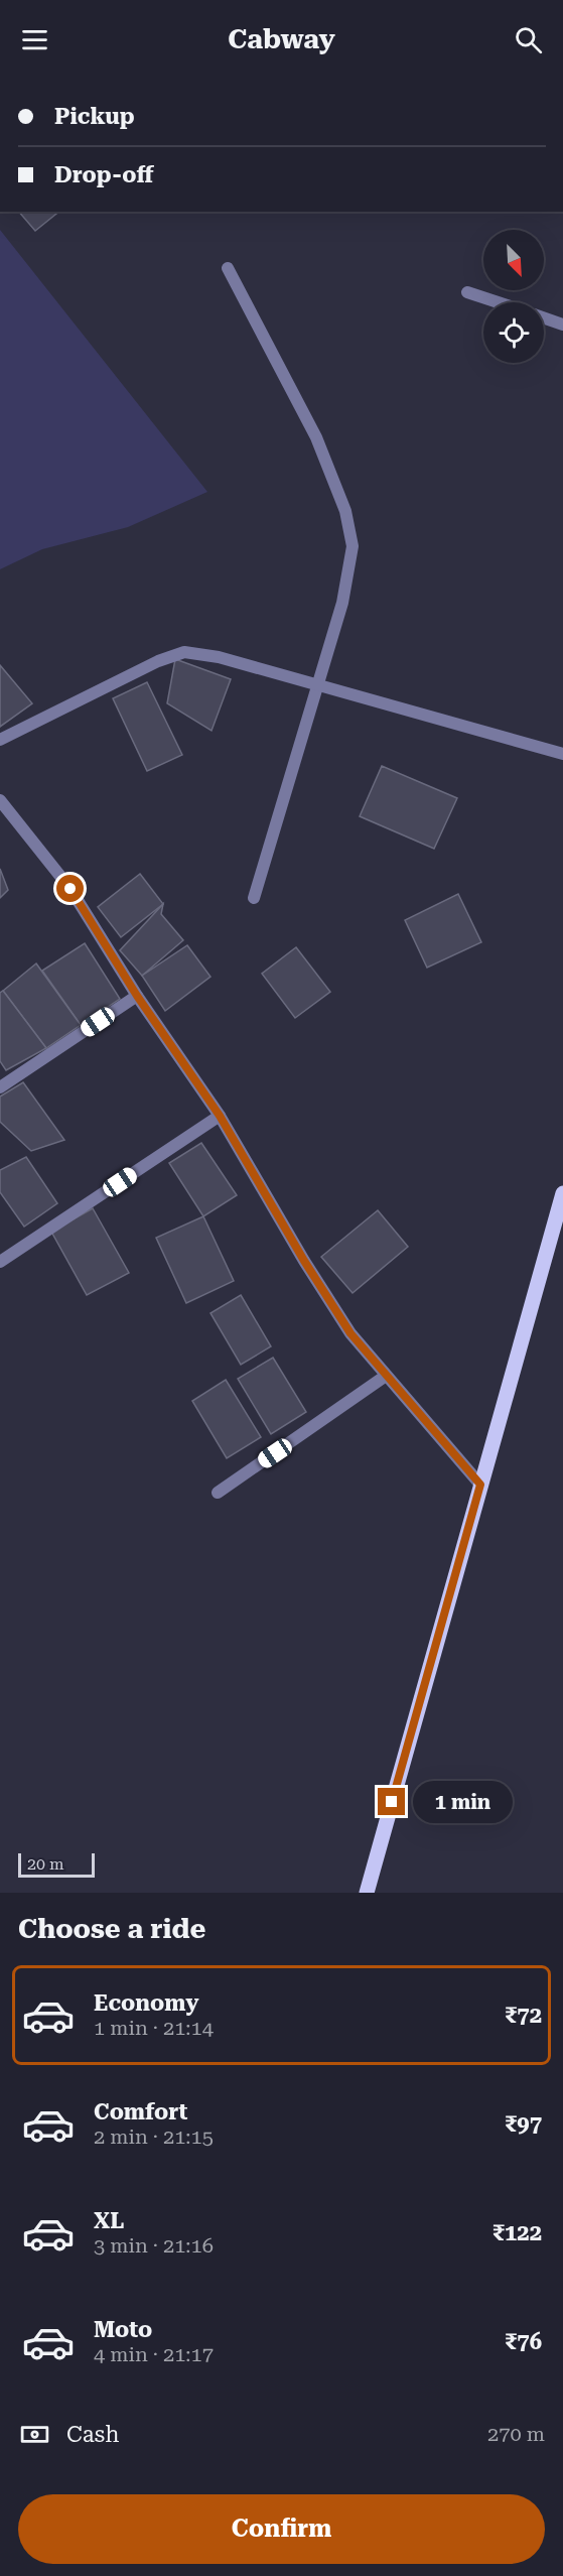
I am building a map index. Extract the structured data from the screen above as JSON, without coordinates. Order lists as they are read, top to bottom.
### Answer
{
  "scale_bar": "20 m",
  "north": "bottom right",
  "page": {
    "header": "Cabway",
    "banner": ["Pickup", "Drop-off"],
    "bubble": "1 min",
    "scale": "20 m",
    "heading": "Choose a ride",
    "list": [
      {
        "name": "Economy",
        "note": "1 min · 21:14",
        "value": "₹72"
      },
      {
        "name": "Comfort",
        "note": "2 min · 21:15",
        "value": "₹97"
      },
      {
        "name": "XL",
        "note": "3 min · 21:16",
        "value": "₹122"
      },
      {
        "name": "Moto",
        "note": "4 min · 21:17",
        "value": "₹76"
      }
    ],
    "pay": ["Cash", "270 m"],
    "buttons": "Confirm"
  }
}
